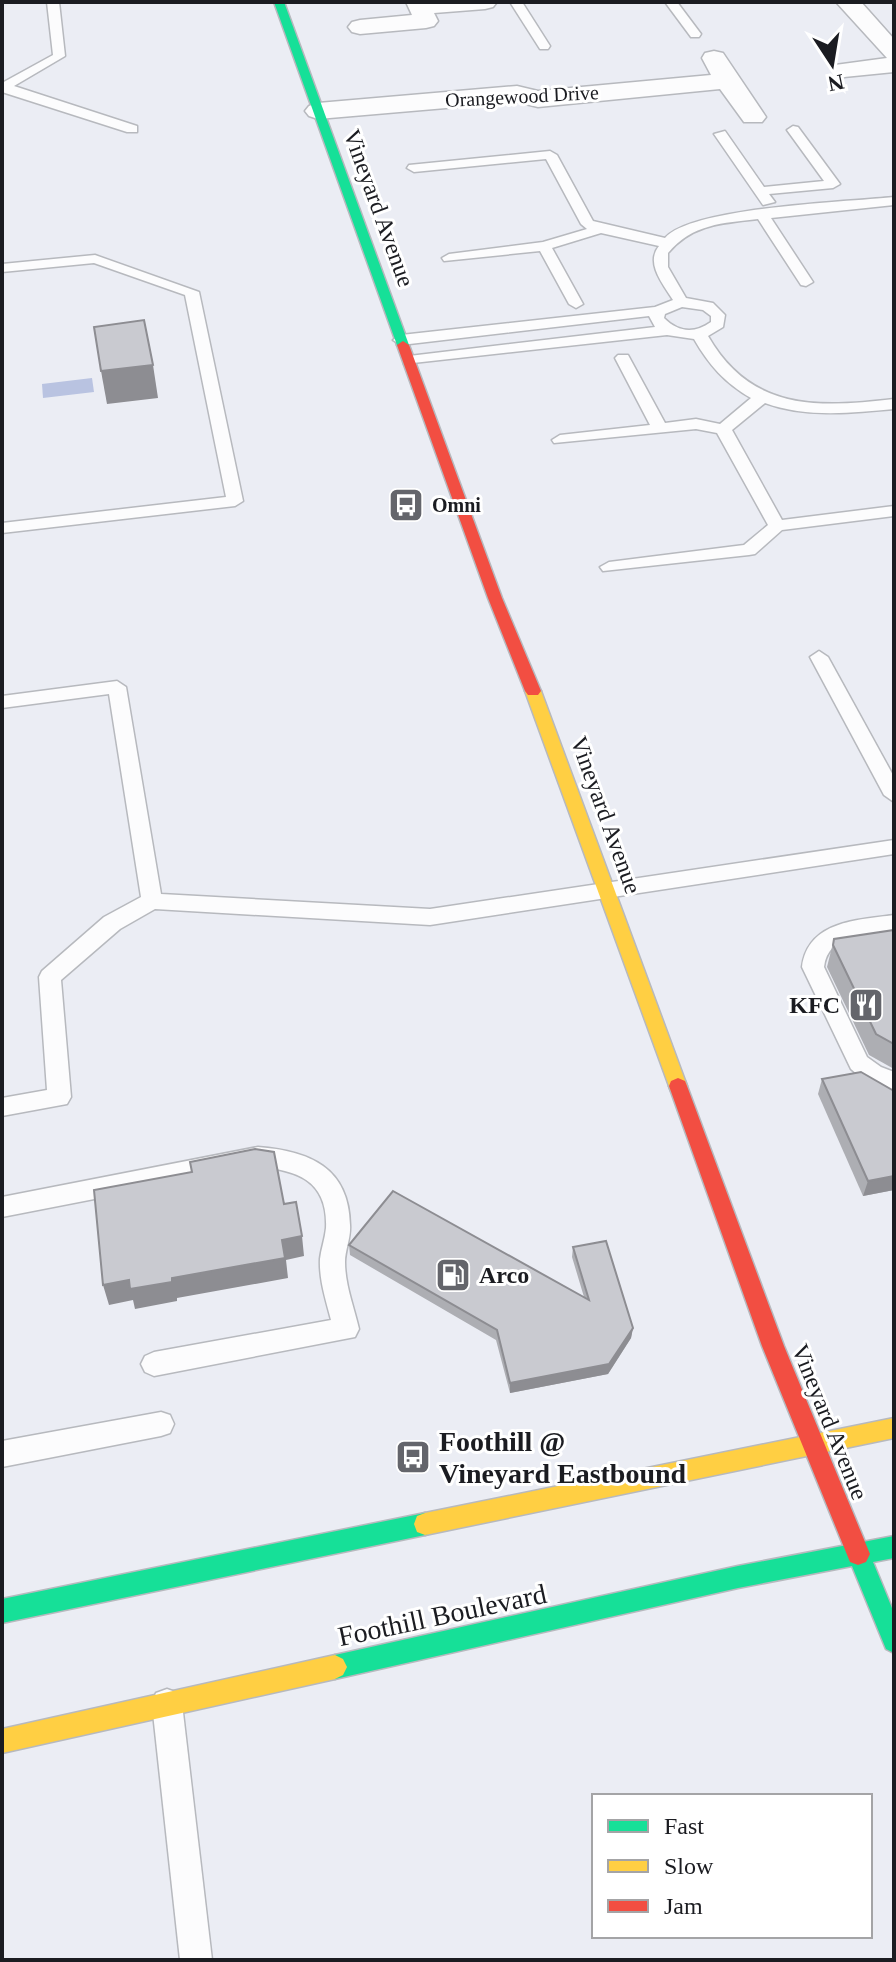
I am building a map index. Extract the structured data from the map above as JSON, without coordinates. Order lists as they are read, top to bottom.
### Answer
{
  "streets": {
    "main road": ["Vineyard Avenue", "Foothill Boulevard"],
    "street": ["Orangewood Drive"]
  },
  "crossings": [
    ["Orangewood Drive", "Vineyard Avenue"],
    ["Vineyard Avenue", "Foothill Boulevard"]
  ],
  "places": {
    "bus stop": ["Omni", "Foothill @ Vineyard Eastbound"],
    "restaurant": ["KFC"],
    "fuel station": ["Arco"]
  },
  "legend": ["Fast", "Slow", "Jam"],
  "north": "bottom"
}
